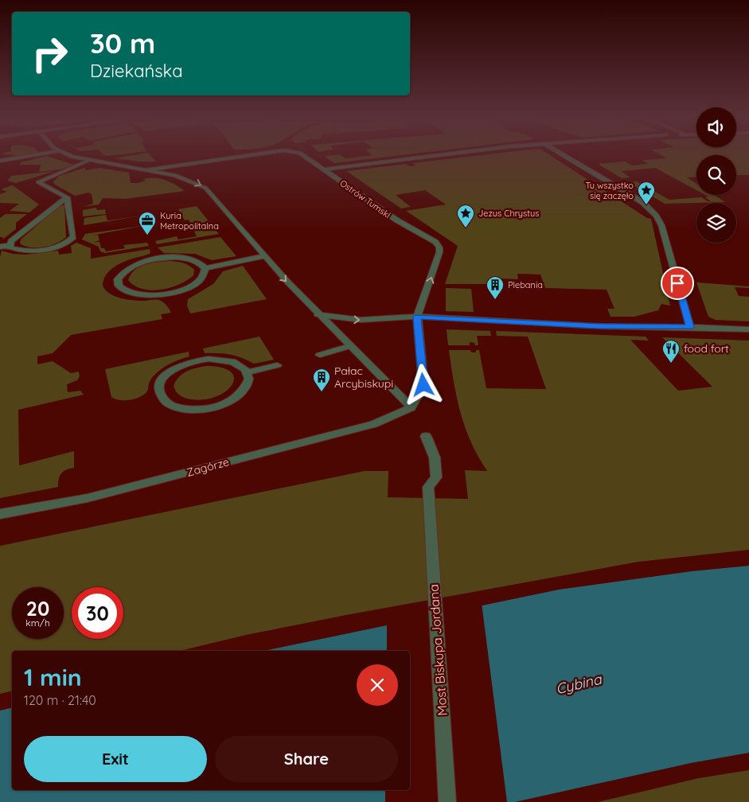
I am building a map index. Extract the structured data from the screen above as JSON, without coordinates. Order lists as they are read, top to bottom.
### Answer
{
  "streets": {
    "street": ["Ostrów Tumski", "Zagórze", "Most Biskupa Jordana"]
  },
  "crossings": [
    ["Ostrów Tumski", "Zagórze"]
  ],
  "water": ["Cybina"],
  "places": {
    "place": ["Tu wszystko się zaczęło", "Jezus Chrystus"],
    "office": ["Kuria Metropolitalna"],
    "building": ["Plebania", "Pałac Arcybiskupi"],
    "restaurant": ["food fort"]
  },
  "page": {
    "turn": ["30 m", "Dziekańska"],
    "speed": "20 km/h",
    "limit": "30",
    "heading": ["1 min", "120 m · 21:40"],
    "buttons": ["Exit", "Share"]
  }
}
